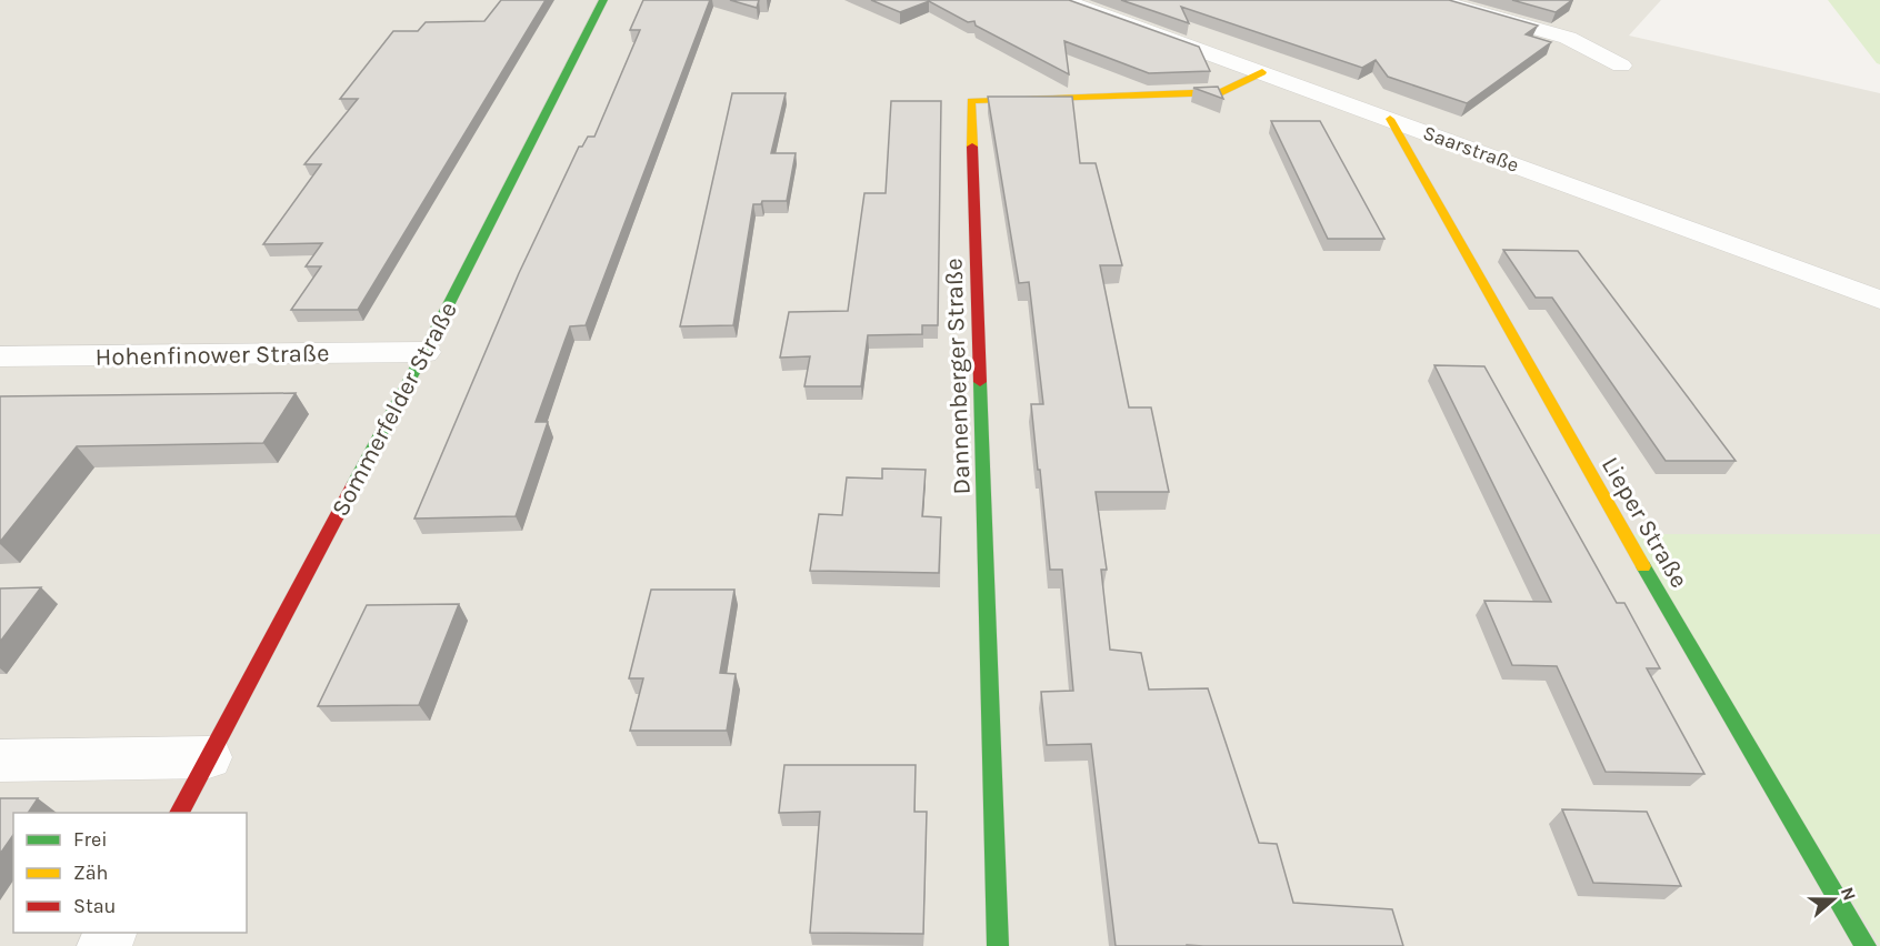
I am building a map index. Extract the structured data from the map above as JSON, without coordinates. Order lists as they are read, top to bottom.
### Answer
{
  "streets": {
    "street": [
      "Saarstraße",
      "Hohenfinower Straße",
      "Dannenberger Straße",
      "Sommerfelder Straße",
      "Lieper Straße"
    ]
  },
  "crossings": [
    ["Saarstraße", "Dannenberger Straße"],
    ["Saarstraße", "Lieper Straße"],
    ["Hohenfinower Straße", "Sommerfelder Straße"]
  ],
  "legend": ["Frei", "Zäh", "Stau"],
  "north": "right"
}
